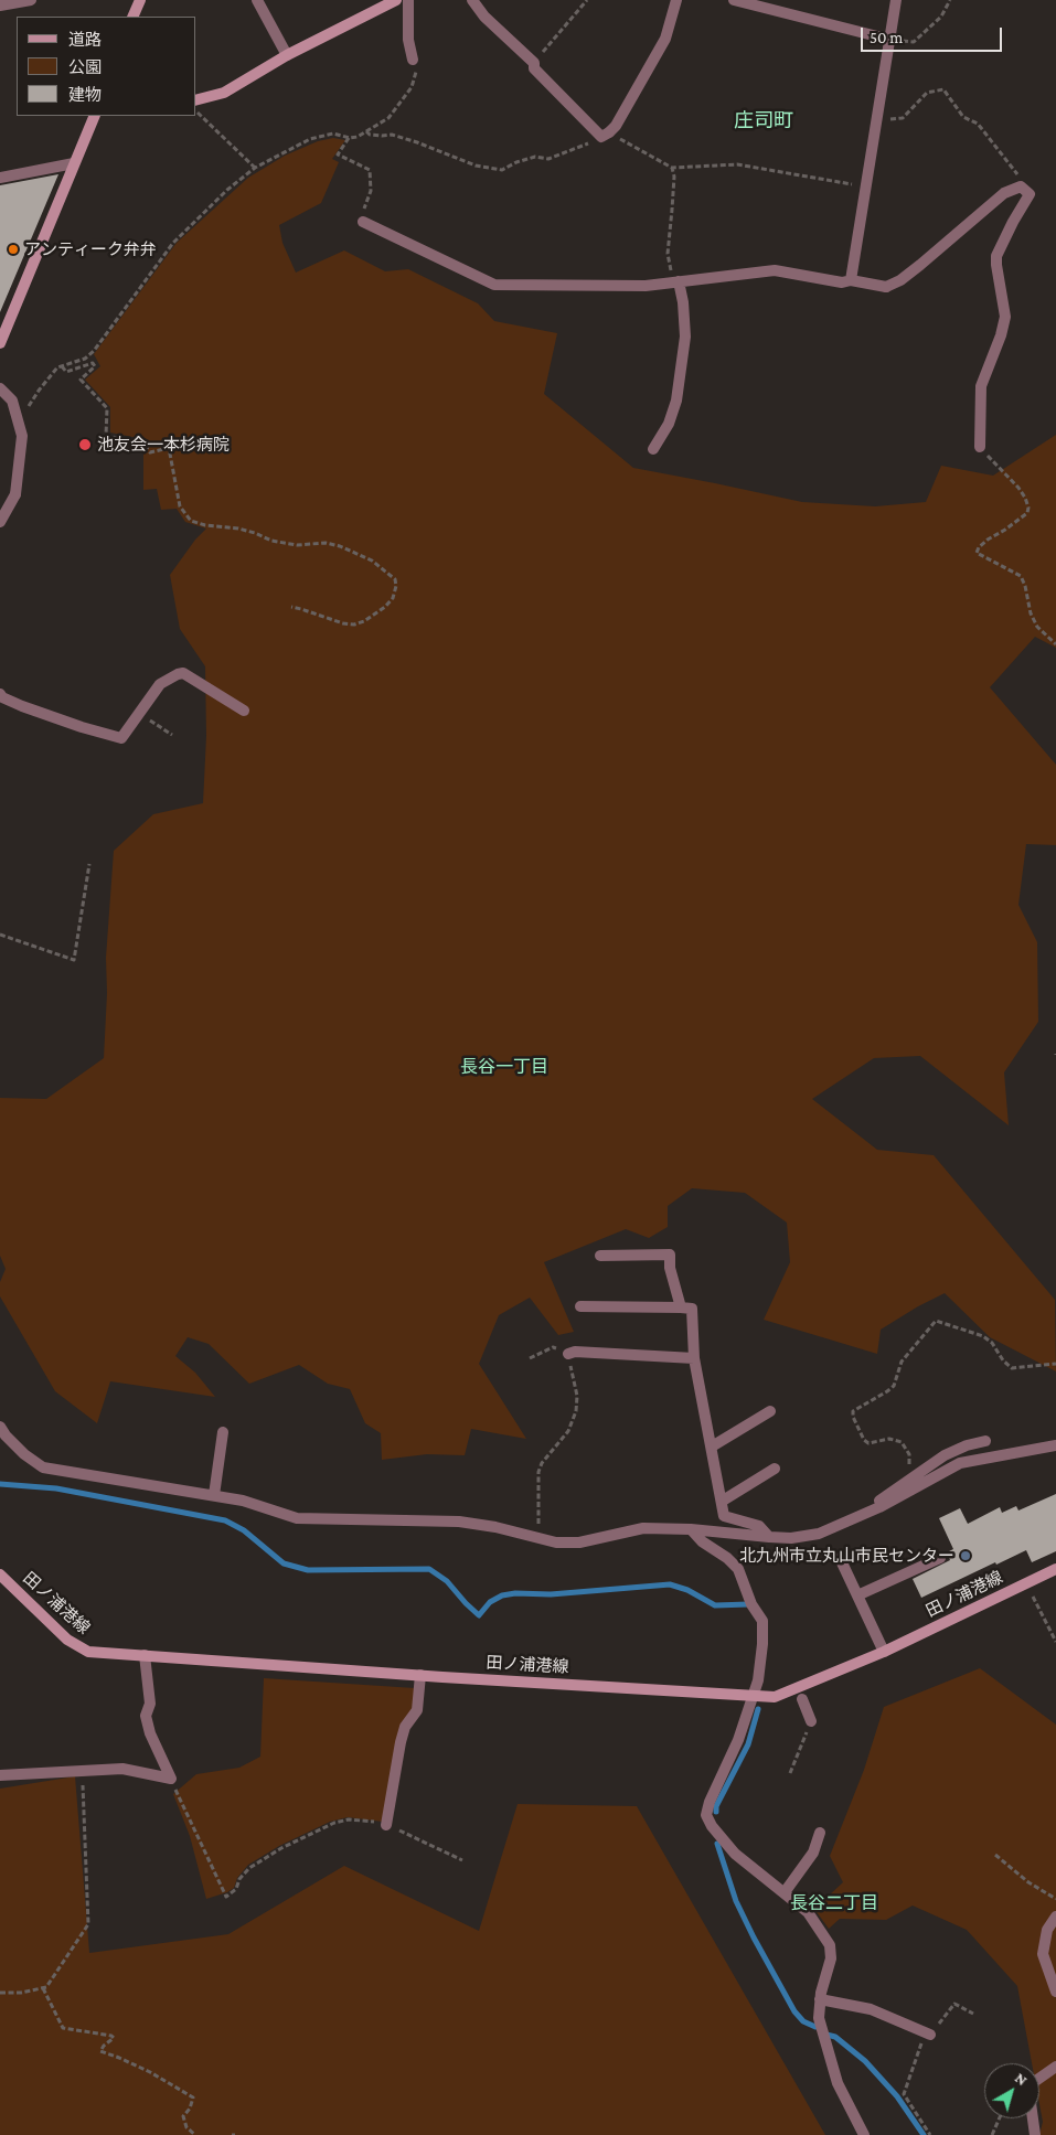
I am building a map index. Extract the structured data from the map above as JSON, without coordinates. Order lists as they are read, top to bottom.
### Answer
{
  "streets": {
    "main road": ["田ノ浦港線"]
  },
  "districts": ["庄司町", "長谷一丁目", "長谷二丁目"],
  "places": ["アンティーク弁弁", "池友会一本杉病院", "北九州市立丸山市民センター"],
  "legend": ["道路", "公園", "建物"],
  "scale_bar": "50 m",
  "north": "top right"
}
